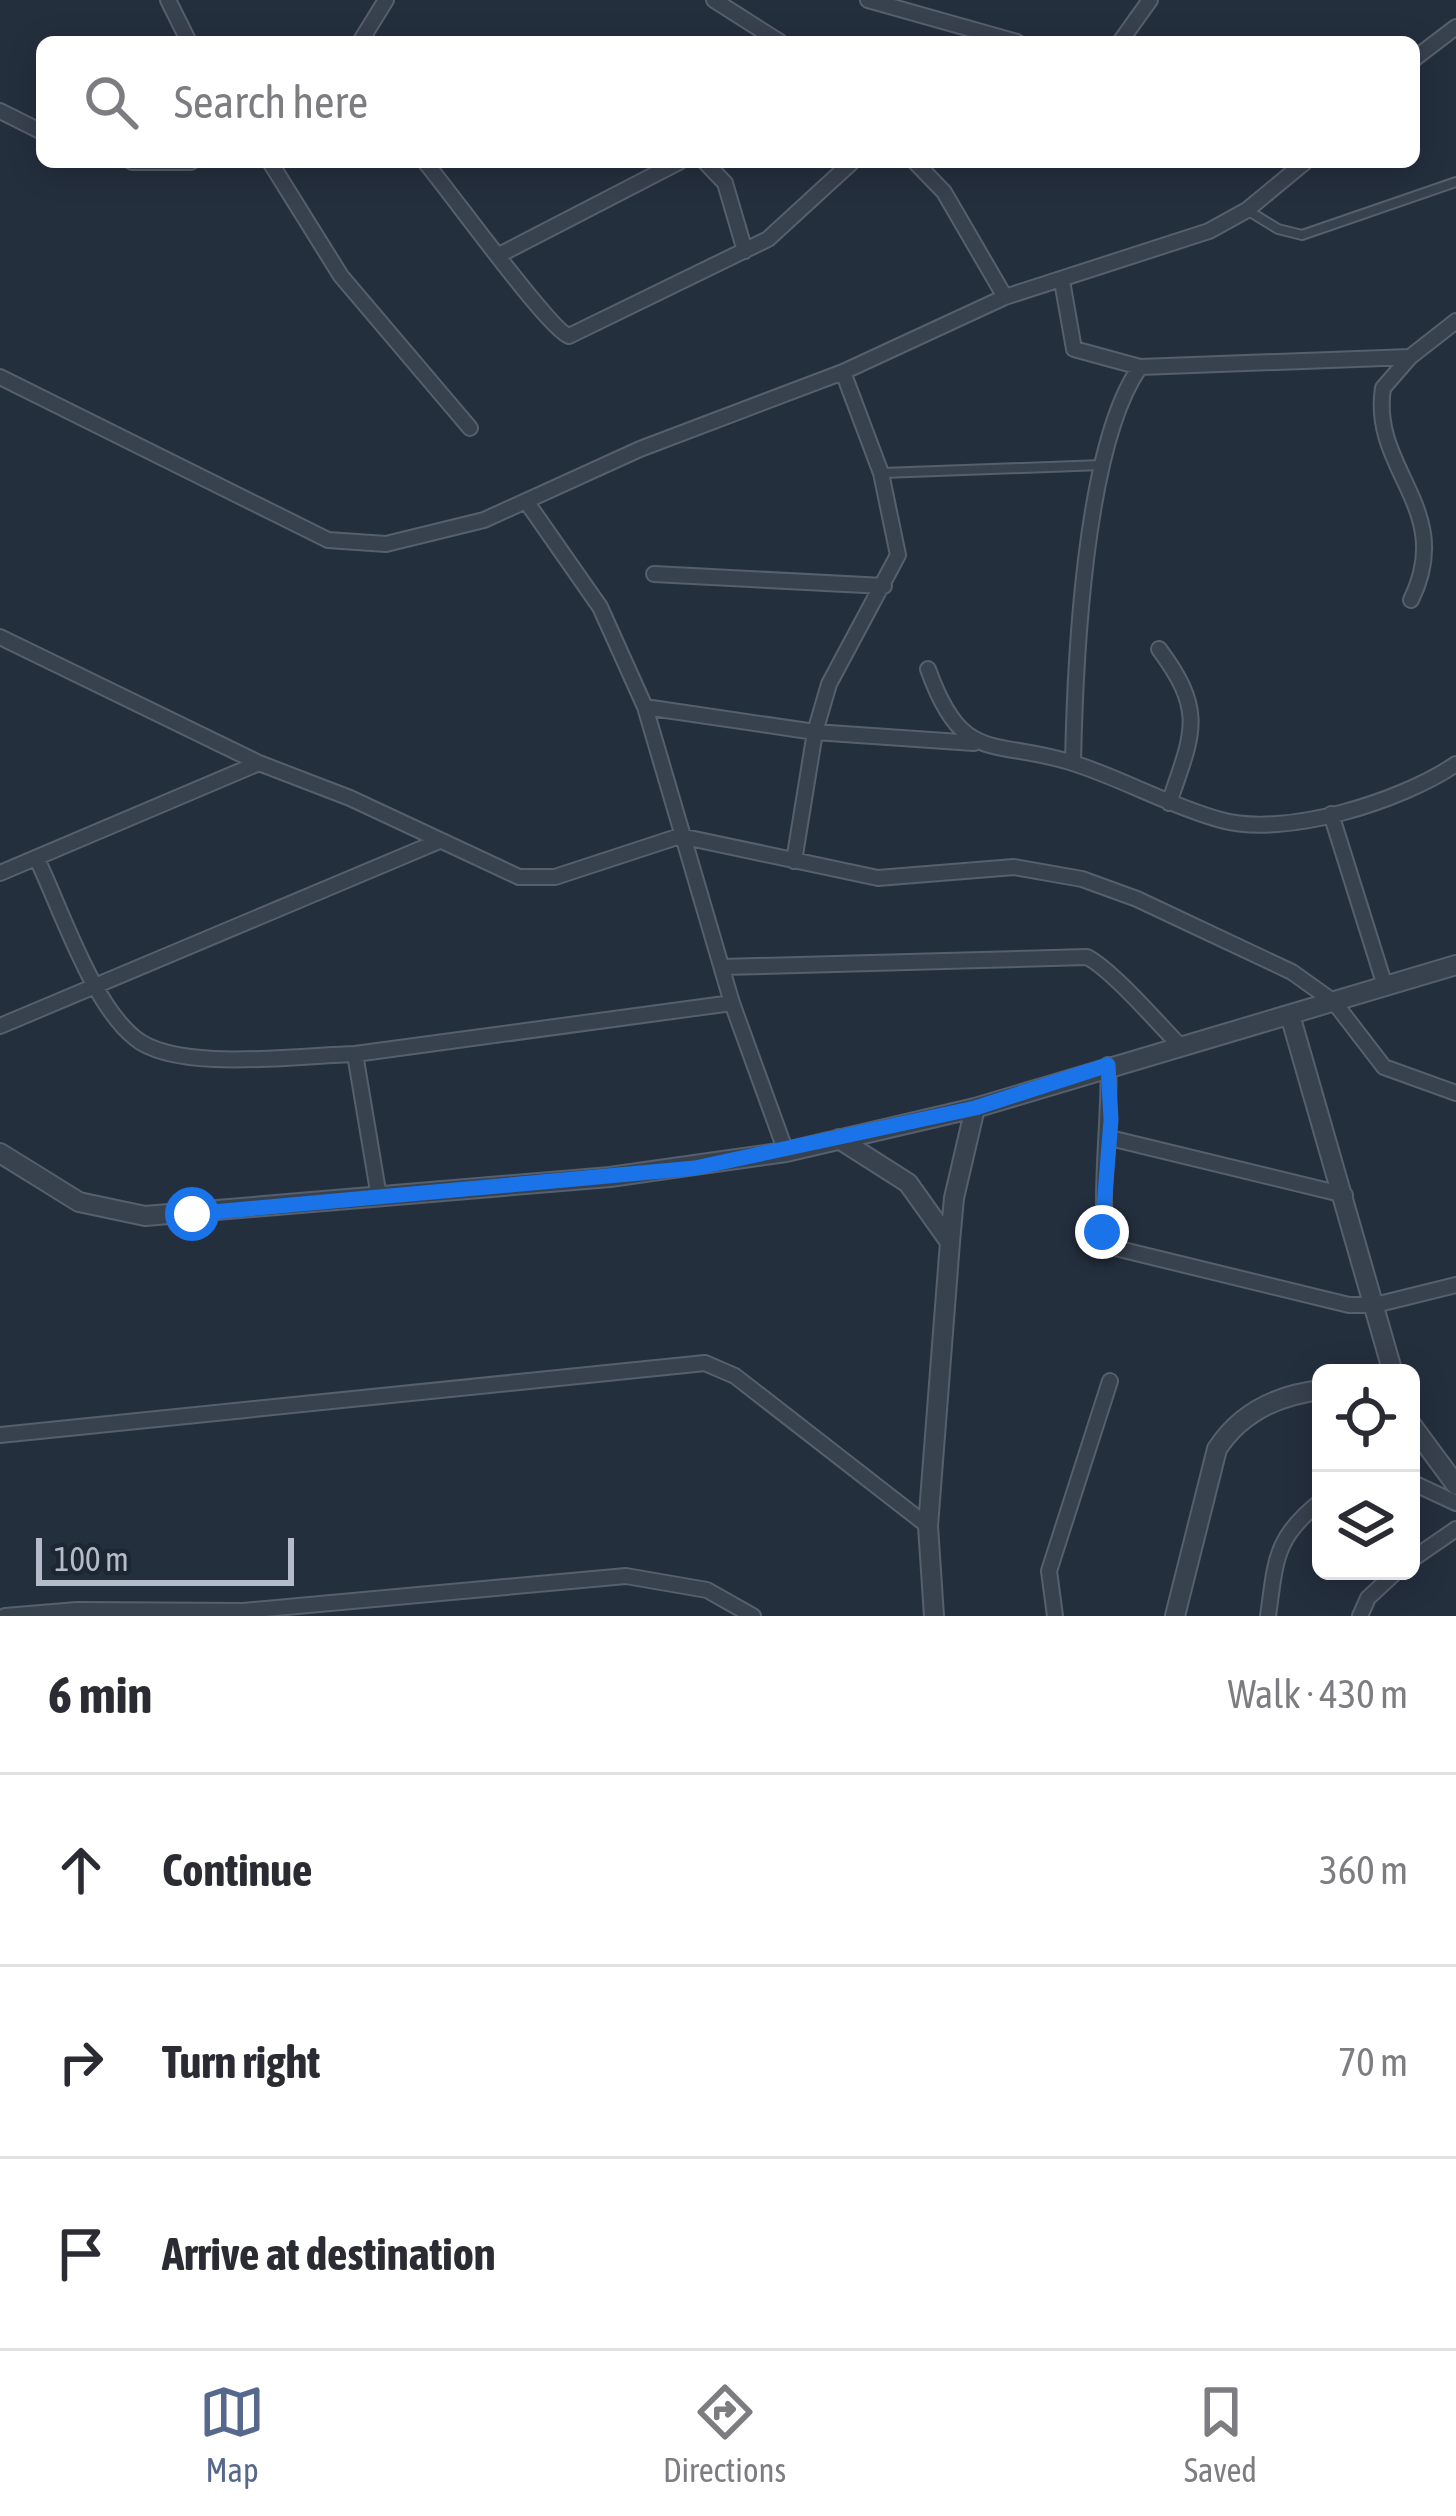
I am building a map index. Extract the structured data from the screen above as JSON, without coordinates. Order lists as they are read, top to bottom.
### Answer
{
  "scale_bar": "100 m",
  "page": {
    "search": "Search here",
    "scale": "100 m",
    "heading": ["6 min", "Walk · 430 m"],
    "list": [
      ["Continue", "360 m"],
      ["Turn right", "70 m"],
      "Arrive at destination"
    ],
    "nav": ["Map", "Directions", "Saved"]
  }
}
